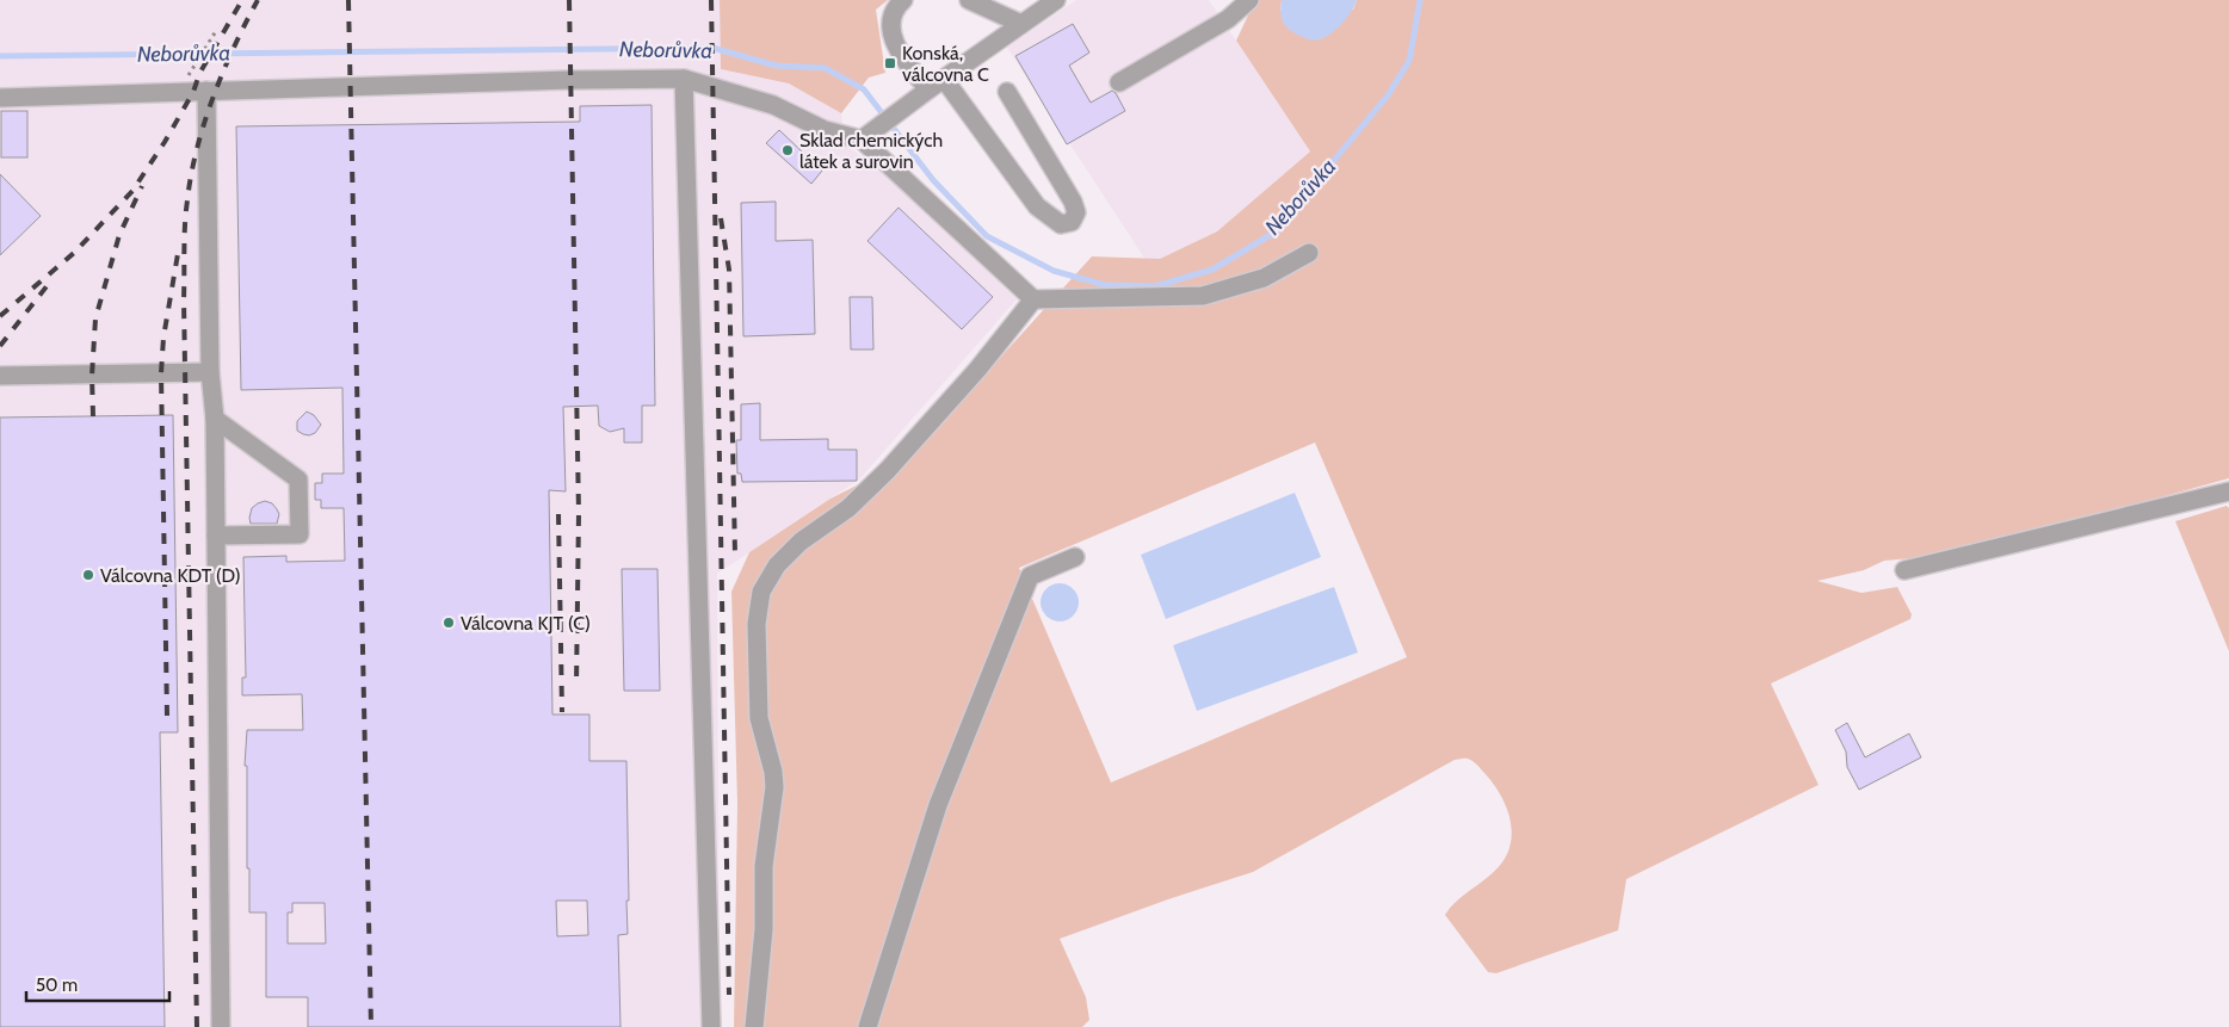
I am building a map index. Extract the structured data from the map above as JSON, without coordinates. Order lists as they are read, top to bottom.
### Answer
{
  "water": ["Neborůvka"],
  "places": {
    "transit": ["Konská, válcovna C"],
    "other": ["Sklad chemických látek a surovin", "Válcovna KDT (D)", "Válcovna KJT (C)"]
  },
  "scale_bar": "50 m"
}
